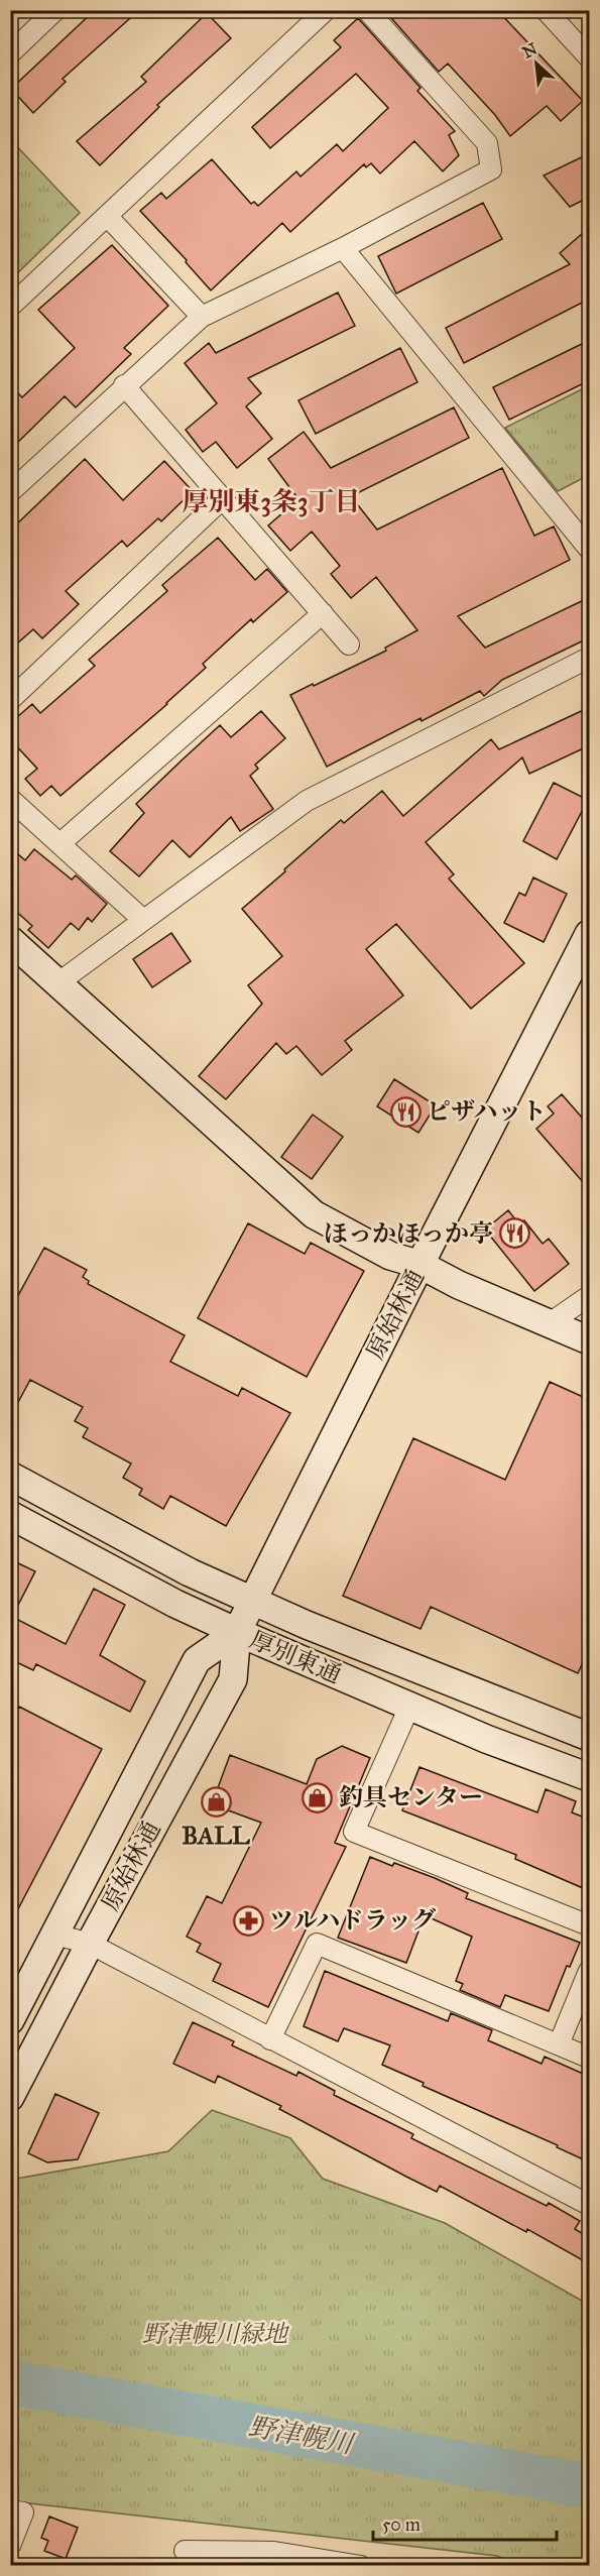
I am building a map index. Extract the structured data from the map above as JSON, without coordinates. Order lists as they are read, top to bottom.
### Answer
{
  "streets": {
    "street": ["原始林通", "厚別東通"]
  },
  "crossings": [
    ["原始林通", "厚別東通"]
  ],
  "districts": ["厚別東3条3丁目"],
  "water": ["野津幌川"],
  "parks": ["野津幌川緑地"],
  "places": {
    "restaurant": ["ピザハット", "ほっかほっか亭"],
    "shop": ["釣具センター", "BALL"],
    "pharmacy": ["ツルハドラッグ"]
  },
  "scale_bar": "50 m",
  "north": "top left"
}
